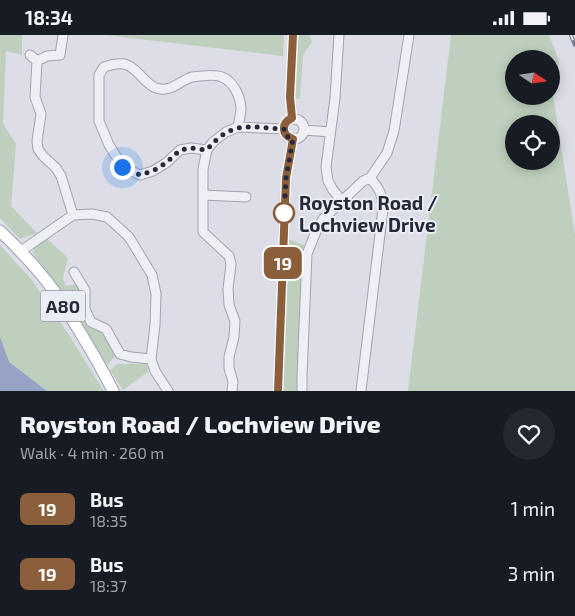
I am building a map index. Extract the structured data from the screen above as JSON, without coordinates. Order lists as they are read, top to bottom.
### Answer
{
  "streets": {
    "main road": ["A80"]
  },
  "places": ["Royston Road / Lochview Drive"],
  "lines": ["bus line 19"],
  "north": "right",
  "page": {
    "status": "18:34",
    "on_map": "19",
    "heading": ["Royston Road / Lochview Drive", "Walk · 4 min · 260 m"],
    "list": [
      {
        "mark": "19",
        "name": "Bus",
        "note": "18:35",
        "value": "1 min"
      },
      {
        "mark": "19",
        "name": "Bus",
        "note": "18:37",
        "value": "3 min"
      }
    ]
  }
}
